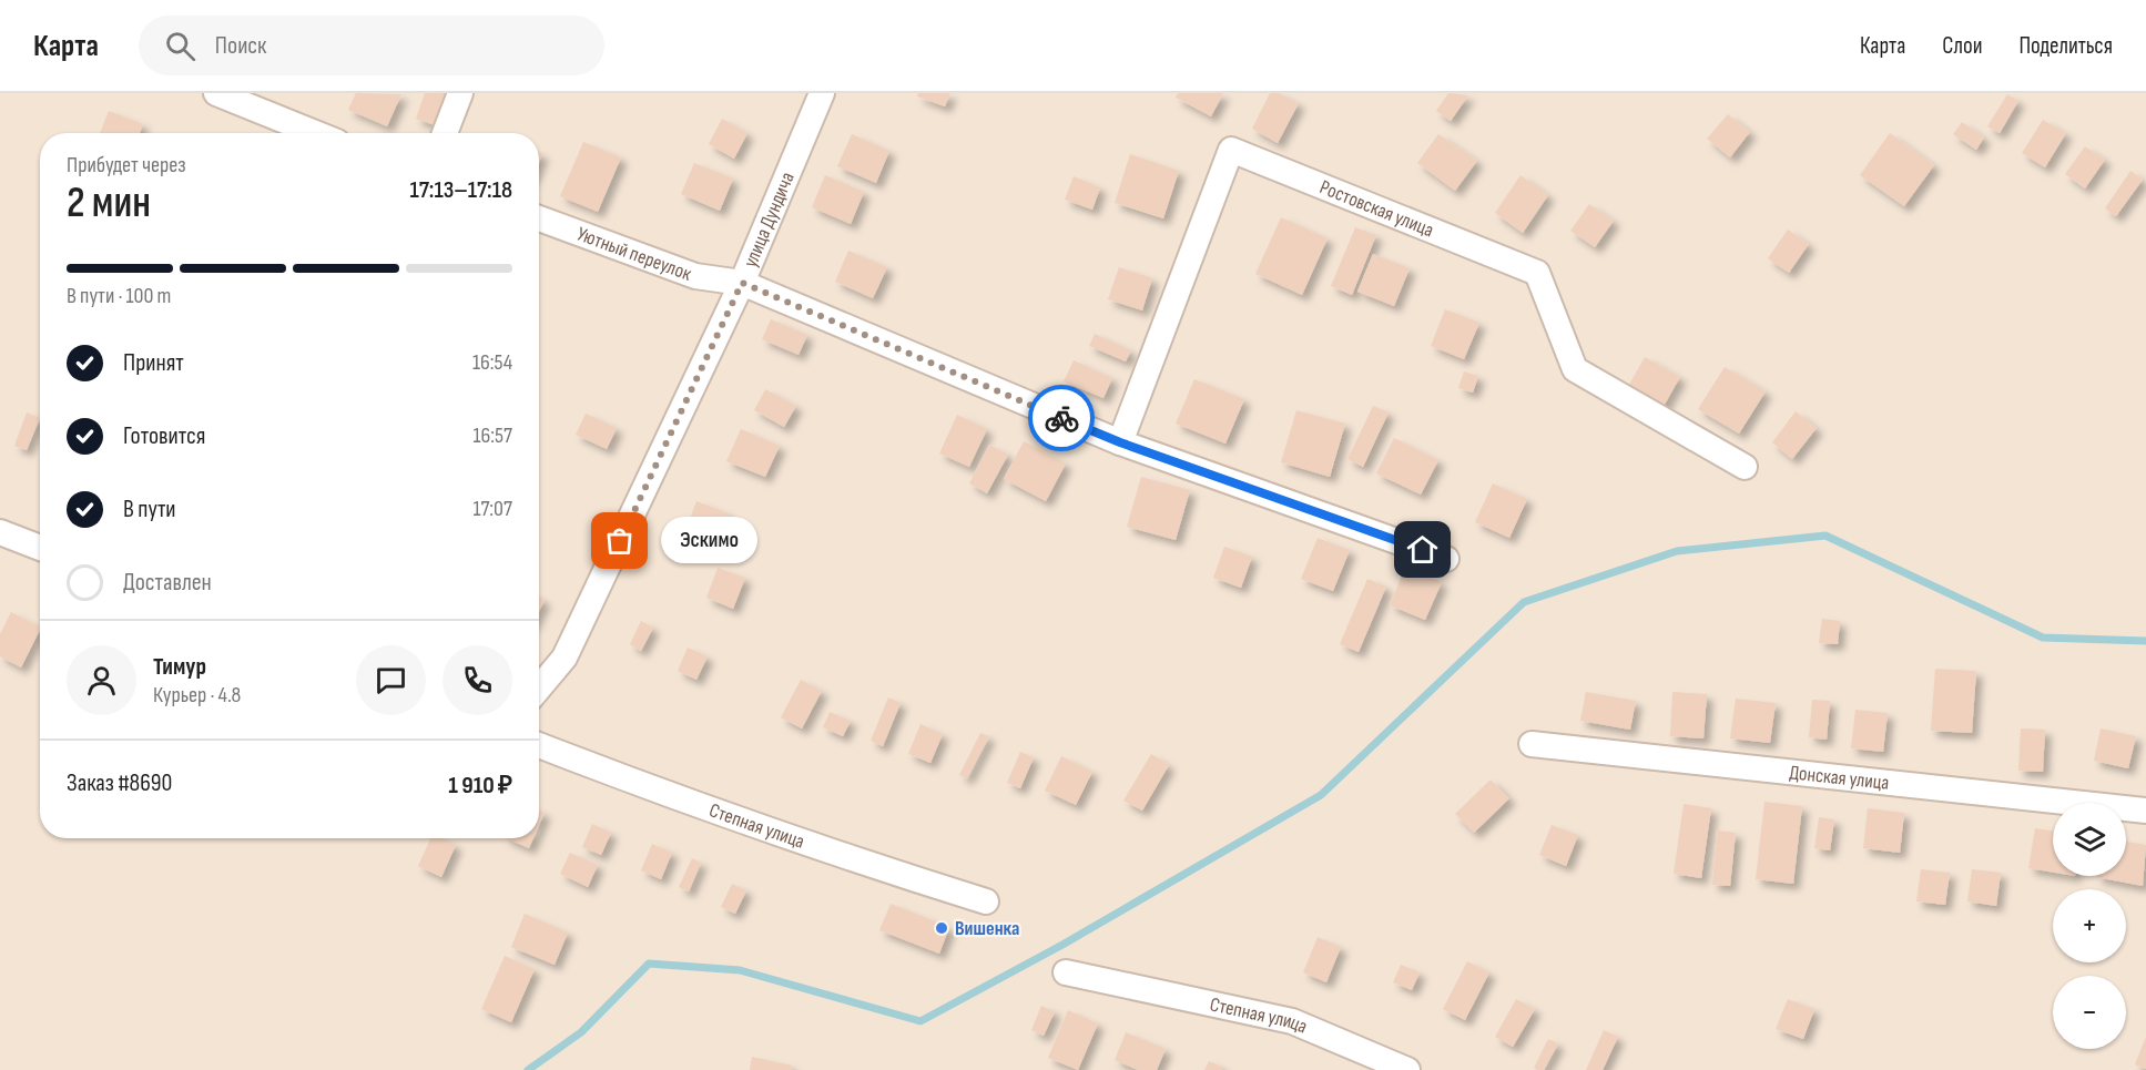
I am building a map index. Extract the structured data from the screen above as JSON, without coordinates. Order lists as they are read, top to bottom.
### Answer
{
  "streets": {
    "street": [
      "Ростовская улица",
      "улица Дундича",
      "Уютный переулок",
      "Донская улица",
      "Степная улица"
    ]
  },
  "crossings": [
    ["улица Дундича", "Уютный переулок"]
  ],
  "places": ["Эскимо", "Вишенка"],
  "page": {
    "header": "Карта",
    "search": "Поиск",
    "nav": ["Карта", "Слои", "Поделиться"],
    "heading": ["2 мин", "Прибудет через", "17:13–17:18"],
    "panel": [
      "Тимур",
      "Курьер · 4.8",
      "Заказ #8690",
      "1 910 ₽"
    ],
    "bar": "В пути · 100 m",
    "list": [
      ["Принят", "16:54"],
      ["Готовится", "16:57"],
      ["В пути", "17:07"],
      "Доставлен"
    ],
    "bubble": "Эскимо",
    "map_buttons": ["+", "−"]
  }
}
